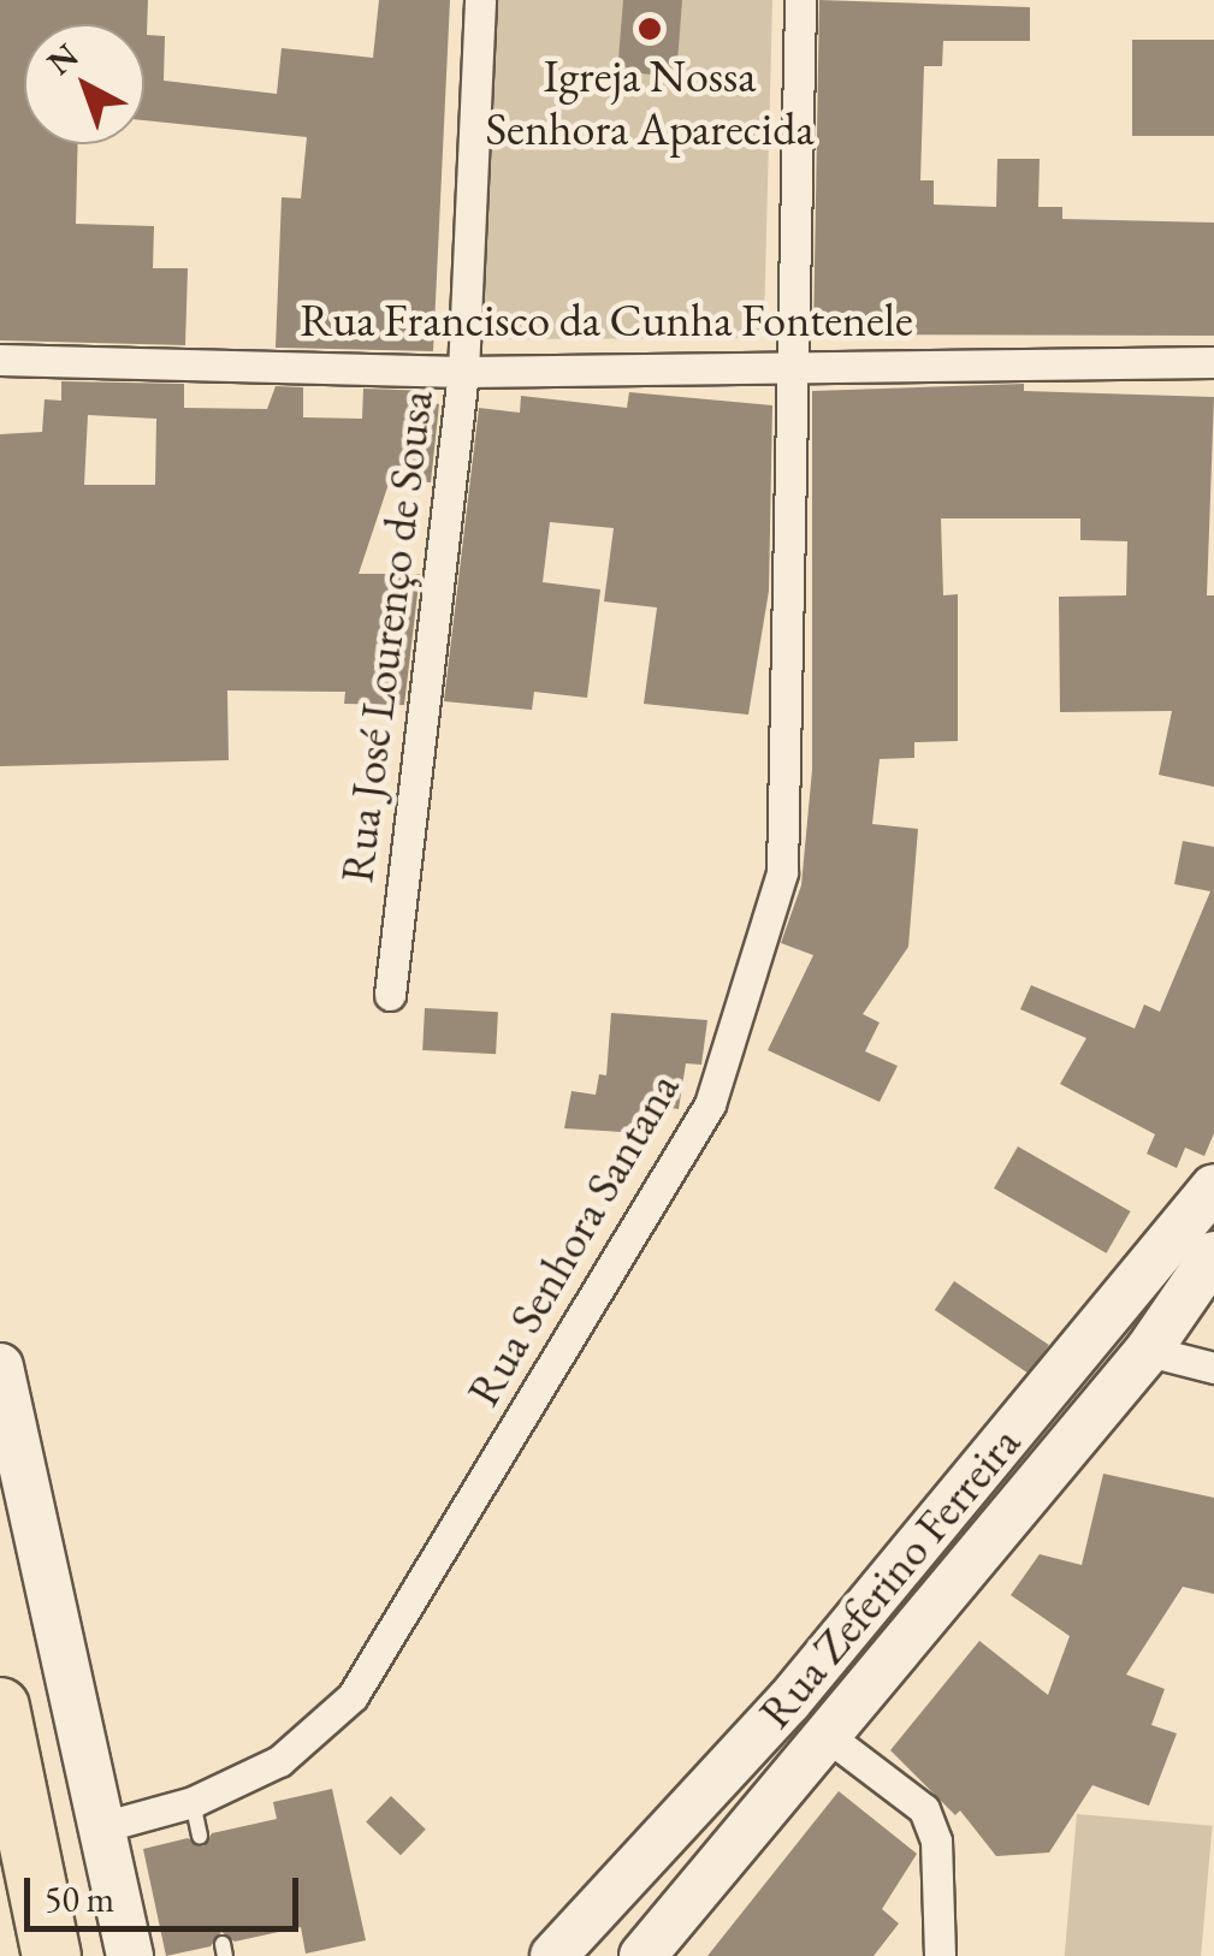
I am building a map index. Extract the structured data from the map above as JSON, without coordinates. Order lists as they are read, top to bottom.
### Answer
{
  "streets": {
    "main road": ["Rua Zeferino Ferreira"],
    "street": ["Rua Francisco da Cunha Fontenele", "Rua José Lourenço de Sousa", "Rua Senhora Santana"]
  },
  "crossings": [
    ["Rua Francisco da Cunha Fontenele", "Rua José Lourenço de Sousa"],
    ["Rua Francisco da Cunha Fontenele", "Rua Senhora Santana"]
  ],
  "places": ["Igreja Nossa Senhora Aparecida"],
  "scale_bar": "50 m",
  "north": "top left"
}
